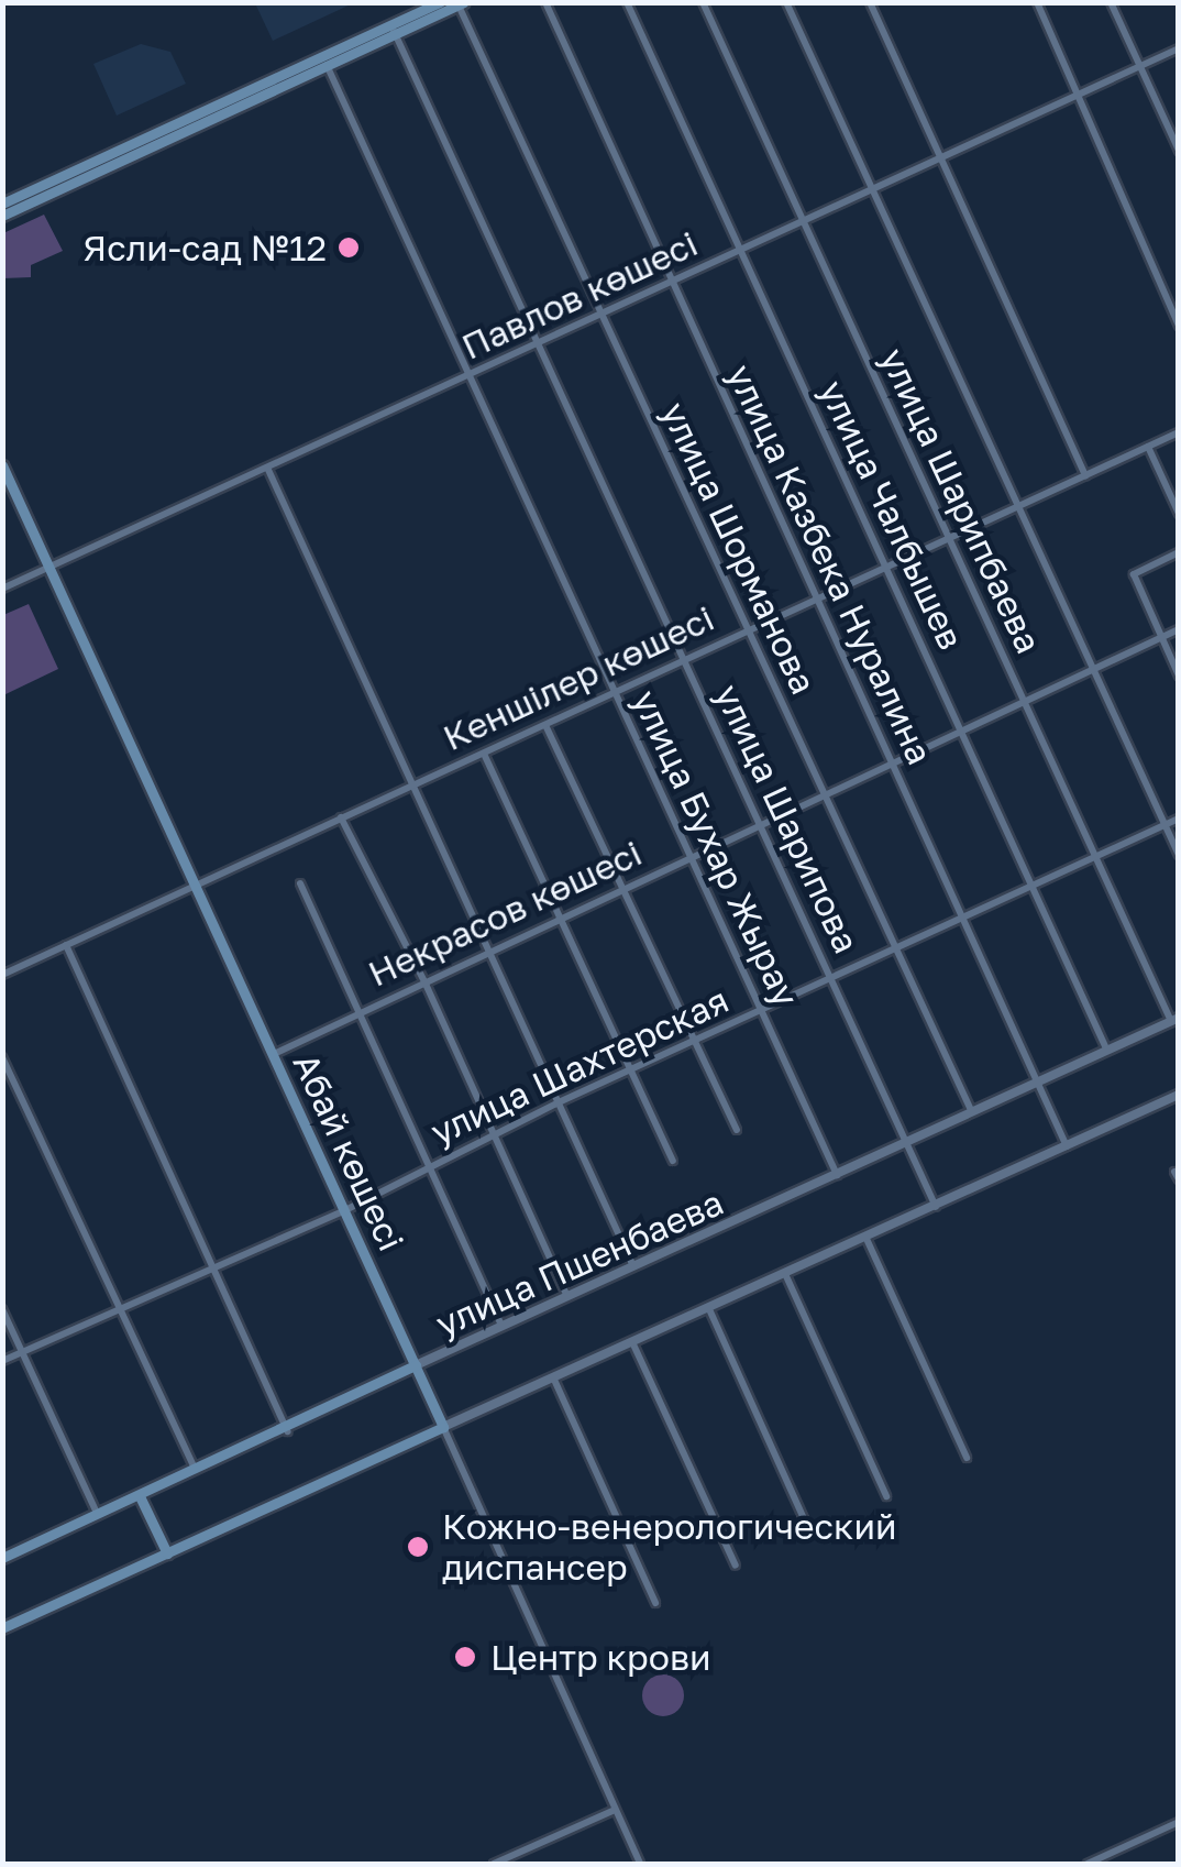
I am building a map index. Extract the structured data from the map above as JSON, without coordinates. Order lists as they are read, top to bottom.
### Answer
{
  "streets": {
    "main road": ["Абай көшесі", "улица Пшенбаева"],
    "street": [
      "Павлов көшесі",
      "улица Шарипбаева",
      "улица Чалбышев",
      "улица Шорманова",
      "улица Казбека Нуралина",
      "Кеншілер көшесі",
      "улица Шарипова",
      "улица Бухар Жырау",
      "Некрасов көшесі",
      "улица Шахтерская"
    ]
  },
  "crossings": [
    ["Павлов көшесі", "улица Шарипбаева"],
    ["Павлов көшесі", "улица Чалбышев"],
    ["Павлов көшесі", "улица Шорманова"],
    ["Павлов көшесі", "улица Казбека Нуралина"],
    ["Павлов көшесі", "улица Шарипова"],
    ["Павлов көшесі", "улица Бухар Жырау"],
    ["Павлов көшесі", "Абай көшесі"],
    ["улица Шарипбаева", "Кеншілер көшесі"],
    ["улица Шарипбаева", "Некрасов көшесі"],
    ["улица Шарипбаева", "улица Шахтерская"],
    ["улица Шарипбаева", "улица Пшенбаева"],
    ["улица Чалбышев", "Кеншілер көшесі"],
    ["улица Чалбышев", "Некрасов көшесі"],
    ["улица Чалбышев", "улица Шахтерская"],
    ["улица Чалбышев", "улица Пшенбаева"],
    ["улица Шорманова", "Кеншілер көшесі"],
    ["улица Шорманова", "Некрасов көшесі"],
    ["улица Шорманова", "улица Шахтерская"],
    ["улица Шорманова", "улица Пшенбаева"],
    ["улица Казбека Нуралина", "Кеншілер көшесі"],
    ["улица Казбека Нуралина", "Некрасов көшесі"],
    ["улица Казбека Нуралина", "улица Шахтерская"],
    ["улица Казбека Нуралина", "улица Пшенбаева"],
    ["Кеншілер көшесі", "улица Шарипова"],
    ["Кеншілер көшесі", "улица Бухар Жырау"],
    ["Кеншілер көшесі", "Абай көшесі"],
    ["улица Шарипова", "Некрасов көшесі"],
    ["улица Шарипова", "улица Шахтерская"],
    ["улица Шарипова", "улица Пшенбаева"],
    ["улица Бухар Жырау", "Некрасов көшесі"],
    ["улица Бухар Жырау", "улица Шахтерская"],
    ["улица Бухар Жырау", "улица Пшенбаева"],
    ["Некрасов көшесі", "Абай көшесі"],
    ["улица Шахтерская", "Абай көшесі"],
    ["Абай көшесі", "улица Пшенбаева"]
  ],
  "places": ["Ясли-сад №12", "Кожно-венерологический диспансер", "Центр крови"]
}
